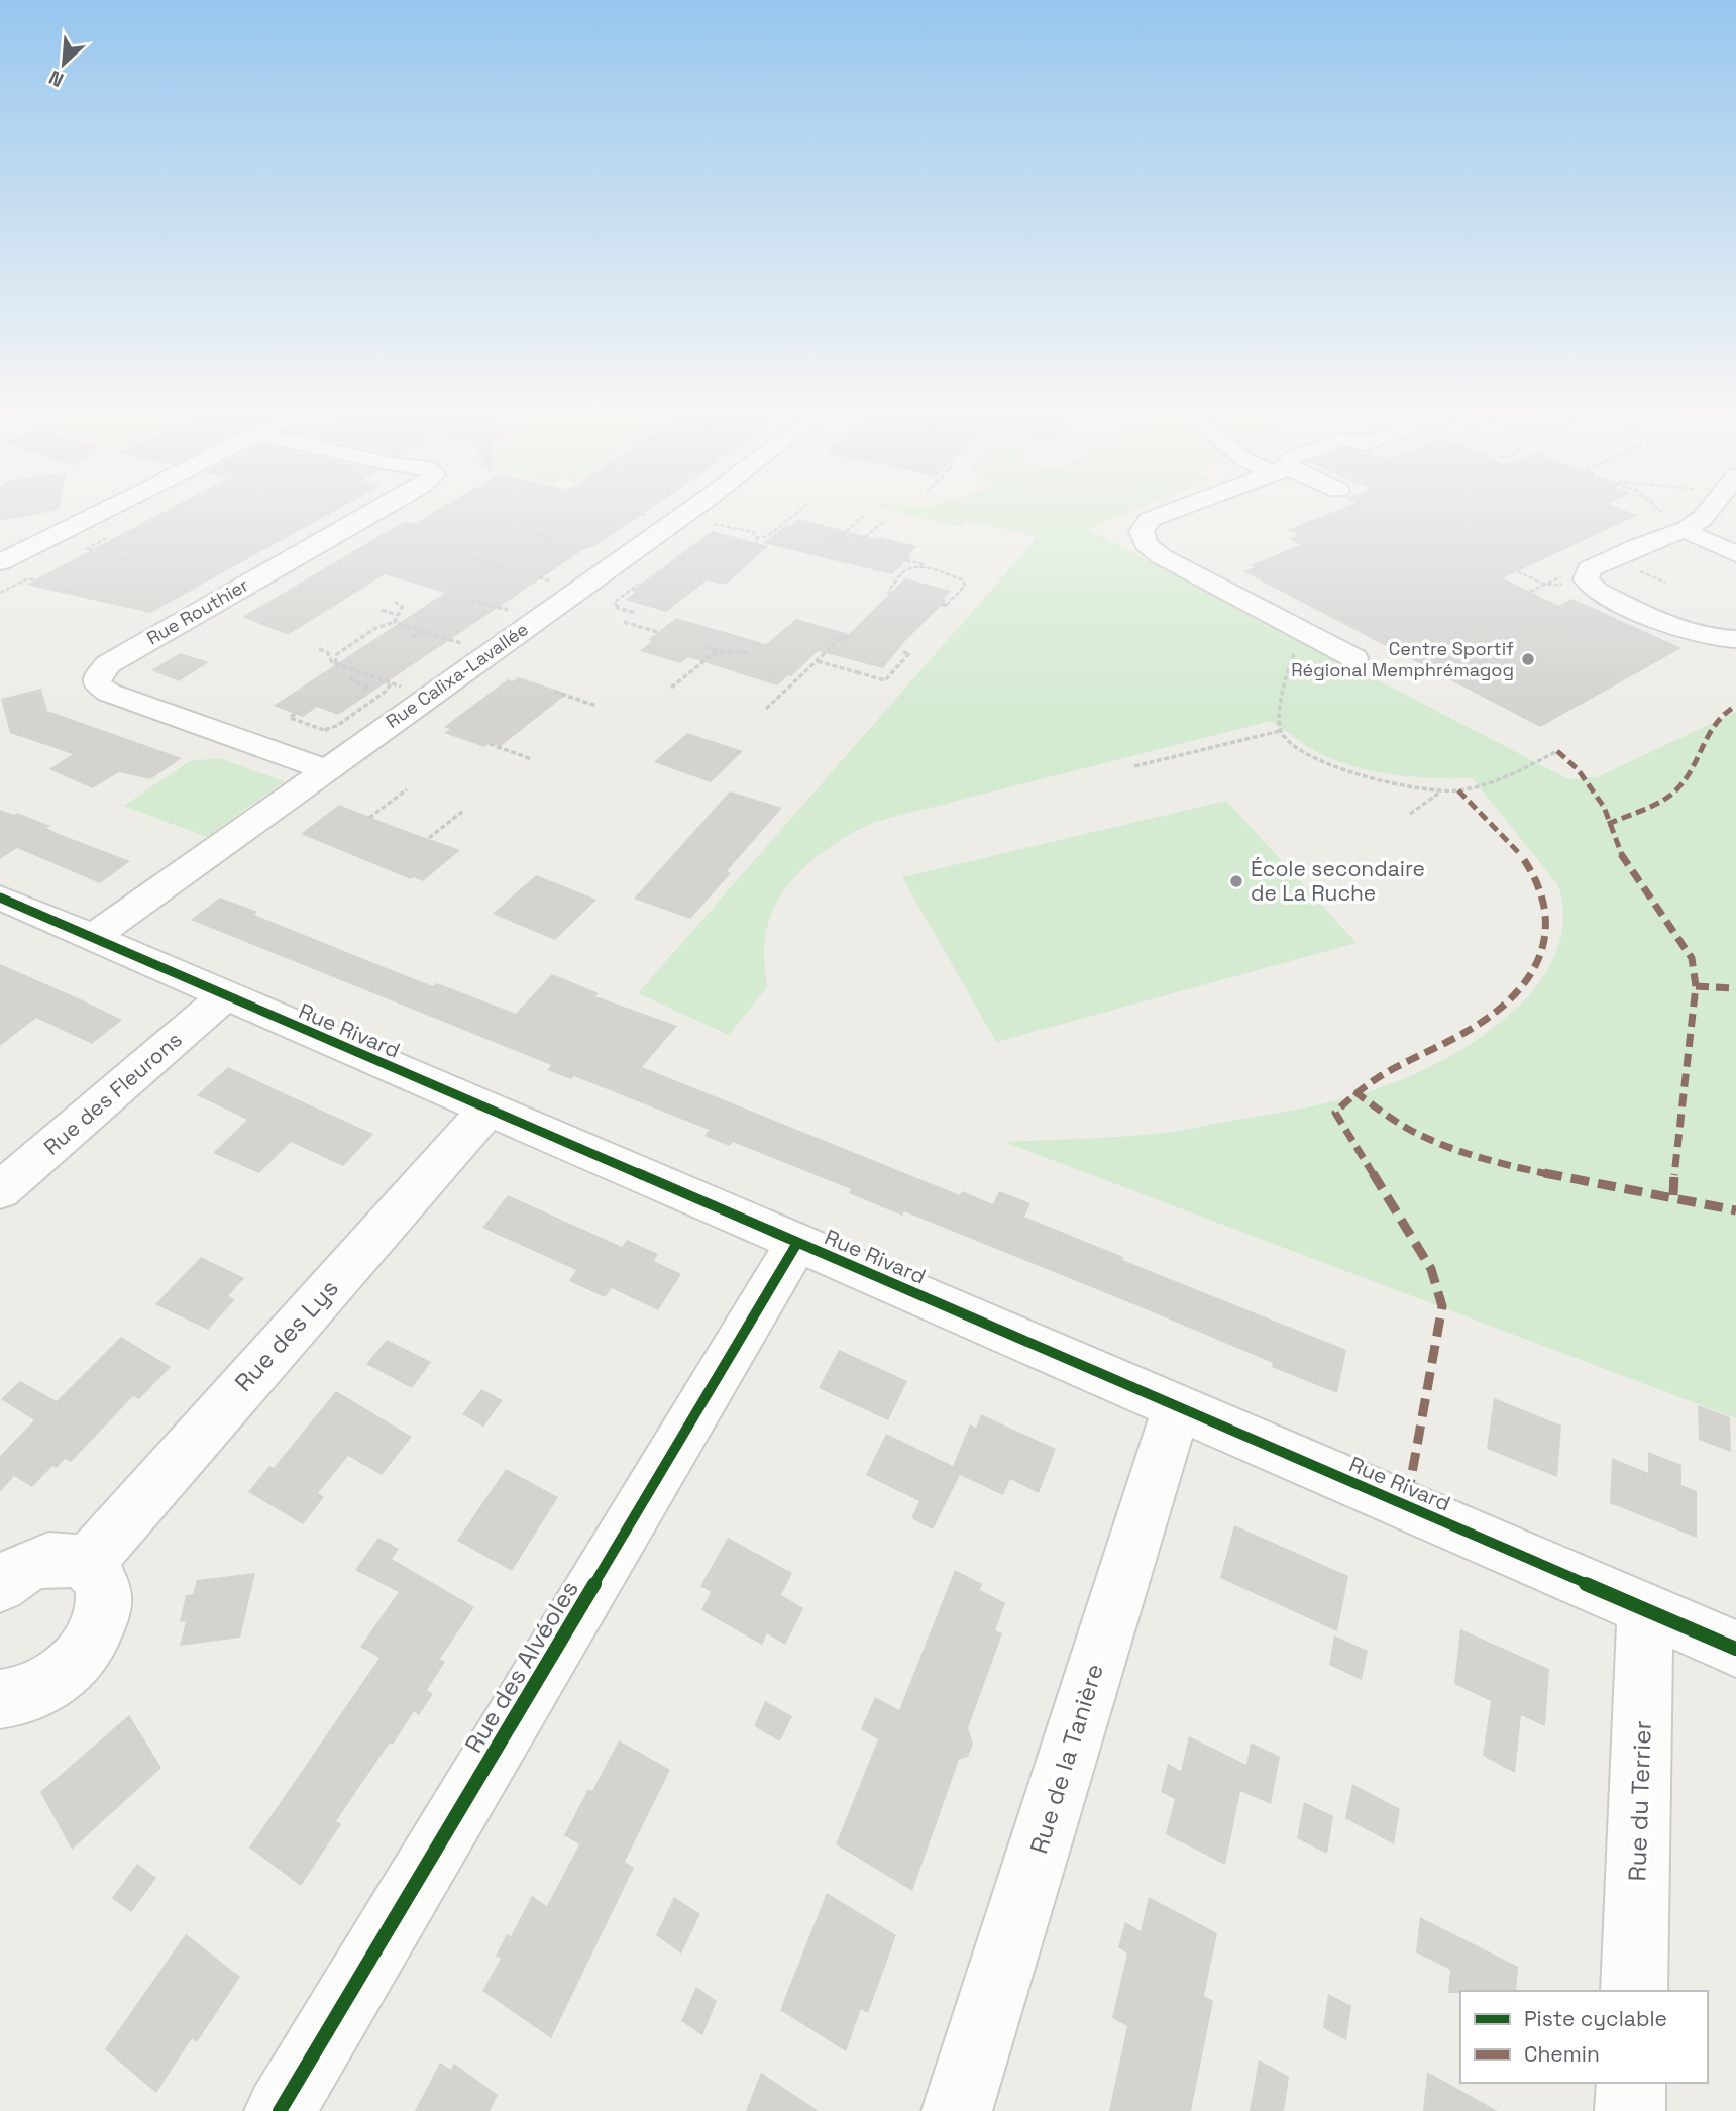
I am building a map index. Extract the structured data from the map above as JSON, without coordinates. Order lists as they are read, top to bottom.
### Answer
{
  "streets": {
    "street": [
      "Rue Routhier",
      "Rue Calixa-Lavallée",
      "Rue Rivard",
      "Rue des Fleurons",
      "Rue des Lys",
      "Rue des Alvéoles",
      "Rue de la Tanière",
      "Rue du Terrier"
    ]
  },
  "crossings": [
    ["Rue Routhier", "Rue Calixa-Lavallée"],
    ["Rue Calixa-Lavallée", "Rue Rivard"],
    ["Rue Rivard", "Rue des Fleurons"],
    ["Rue Rivard", "Rue des Lys"],
    ["Rue Rivard", "Rue des Alvéoles"],
    ["Rue Rivard", "Rue de la Tanière"],
    ["Rue Rivard", "Rue du Terrier"]
  ],
  "places": ["Centre Sportif Régional Memphrémagog", "École secondaire de La Ruche"],
  "legend": ["Piste cyclable", "Chemin"],
  "north": "bottom left"
}
